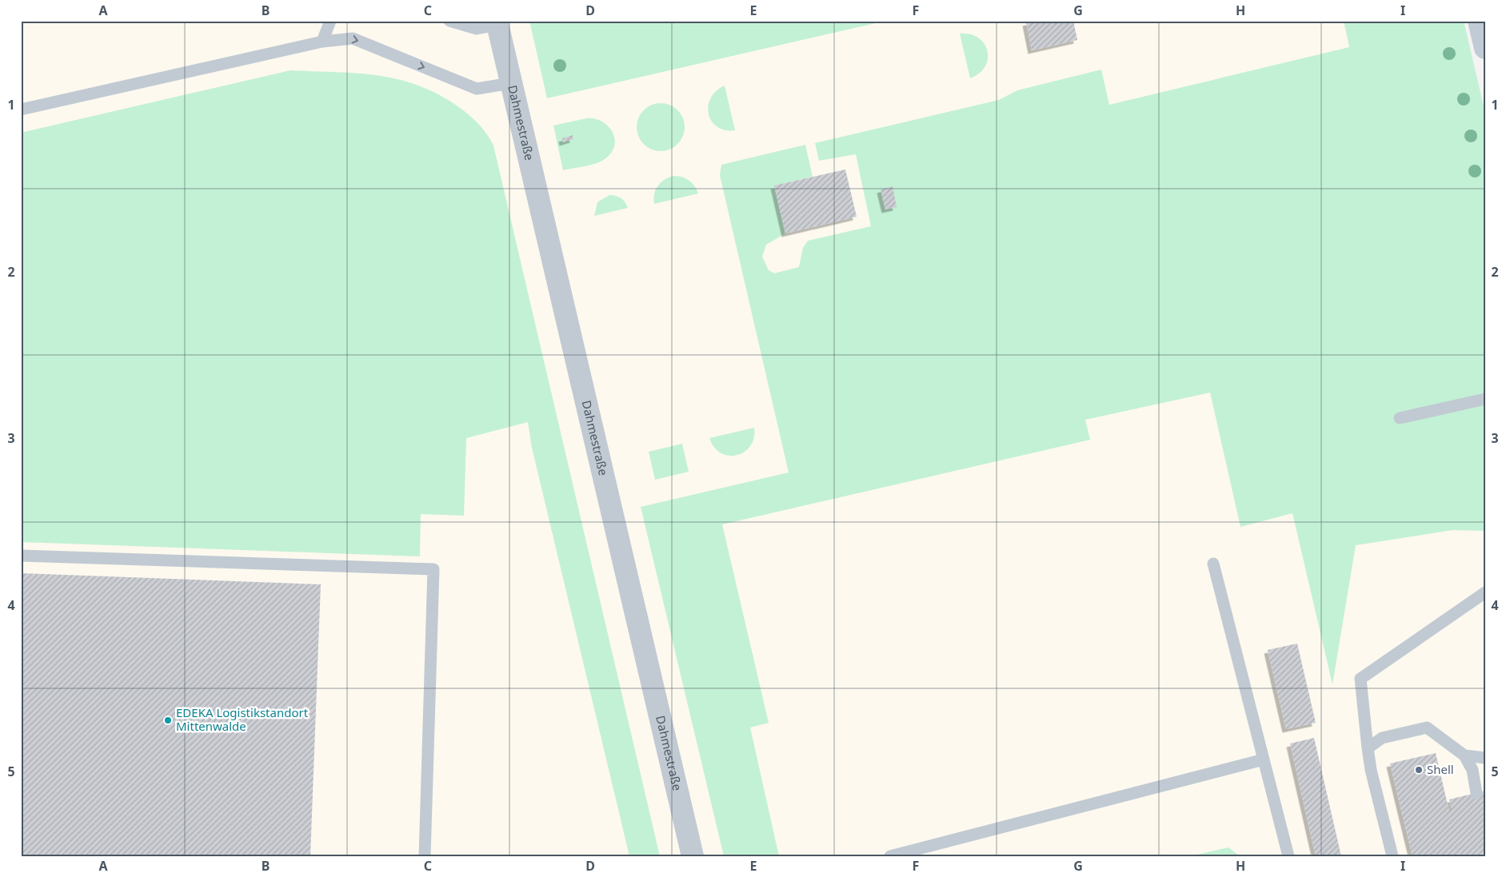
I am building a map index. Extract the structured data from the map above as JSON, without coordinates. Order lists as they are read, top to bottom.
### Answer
{
  "streets": {
    "street": ["Dahmestraße"]
  },
  "places": ["EDEKA Logistikstandort Mittenwalde", "Shell"],
  "grid": {
    "columns": [
      "A",
      "B",
      "C",
      "D",
      "E",
      "F",
      "G",
      "H",
      "I"
    ],
    "rows": [
      "1",
      "2",
      "3",
      "4",
      "5"
    ]
  }
}
